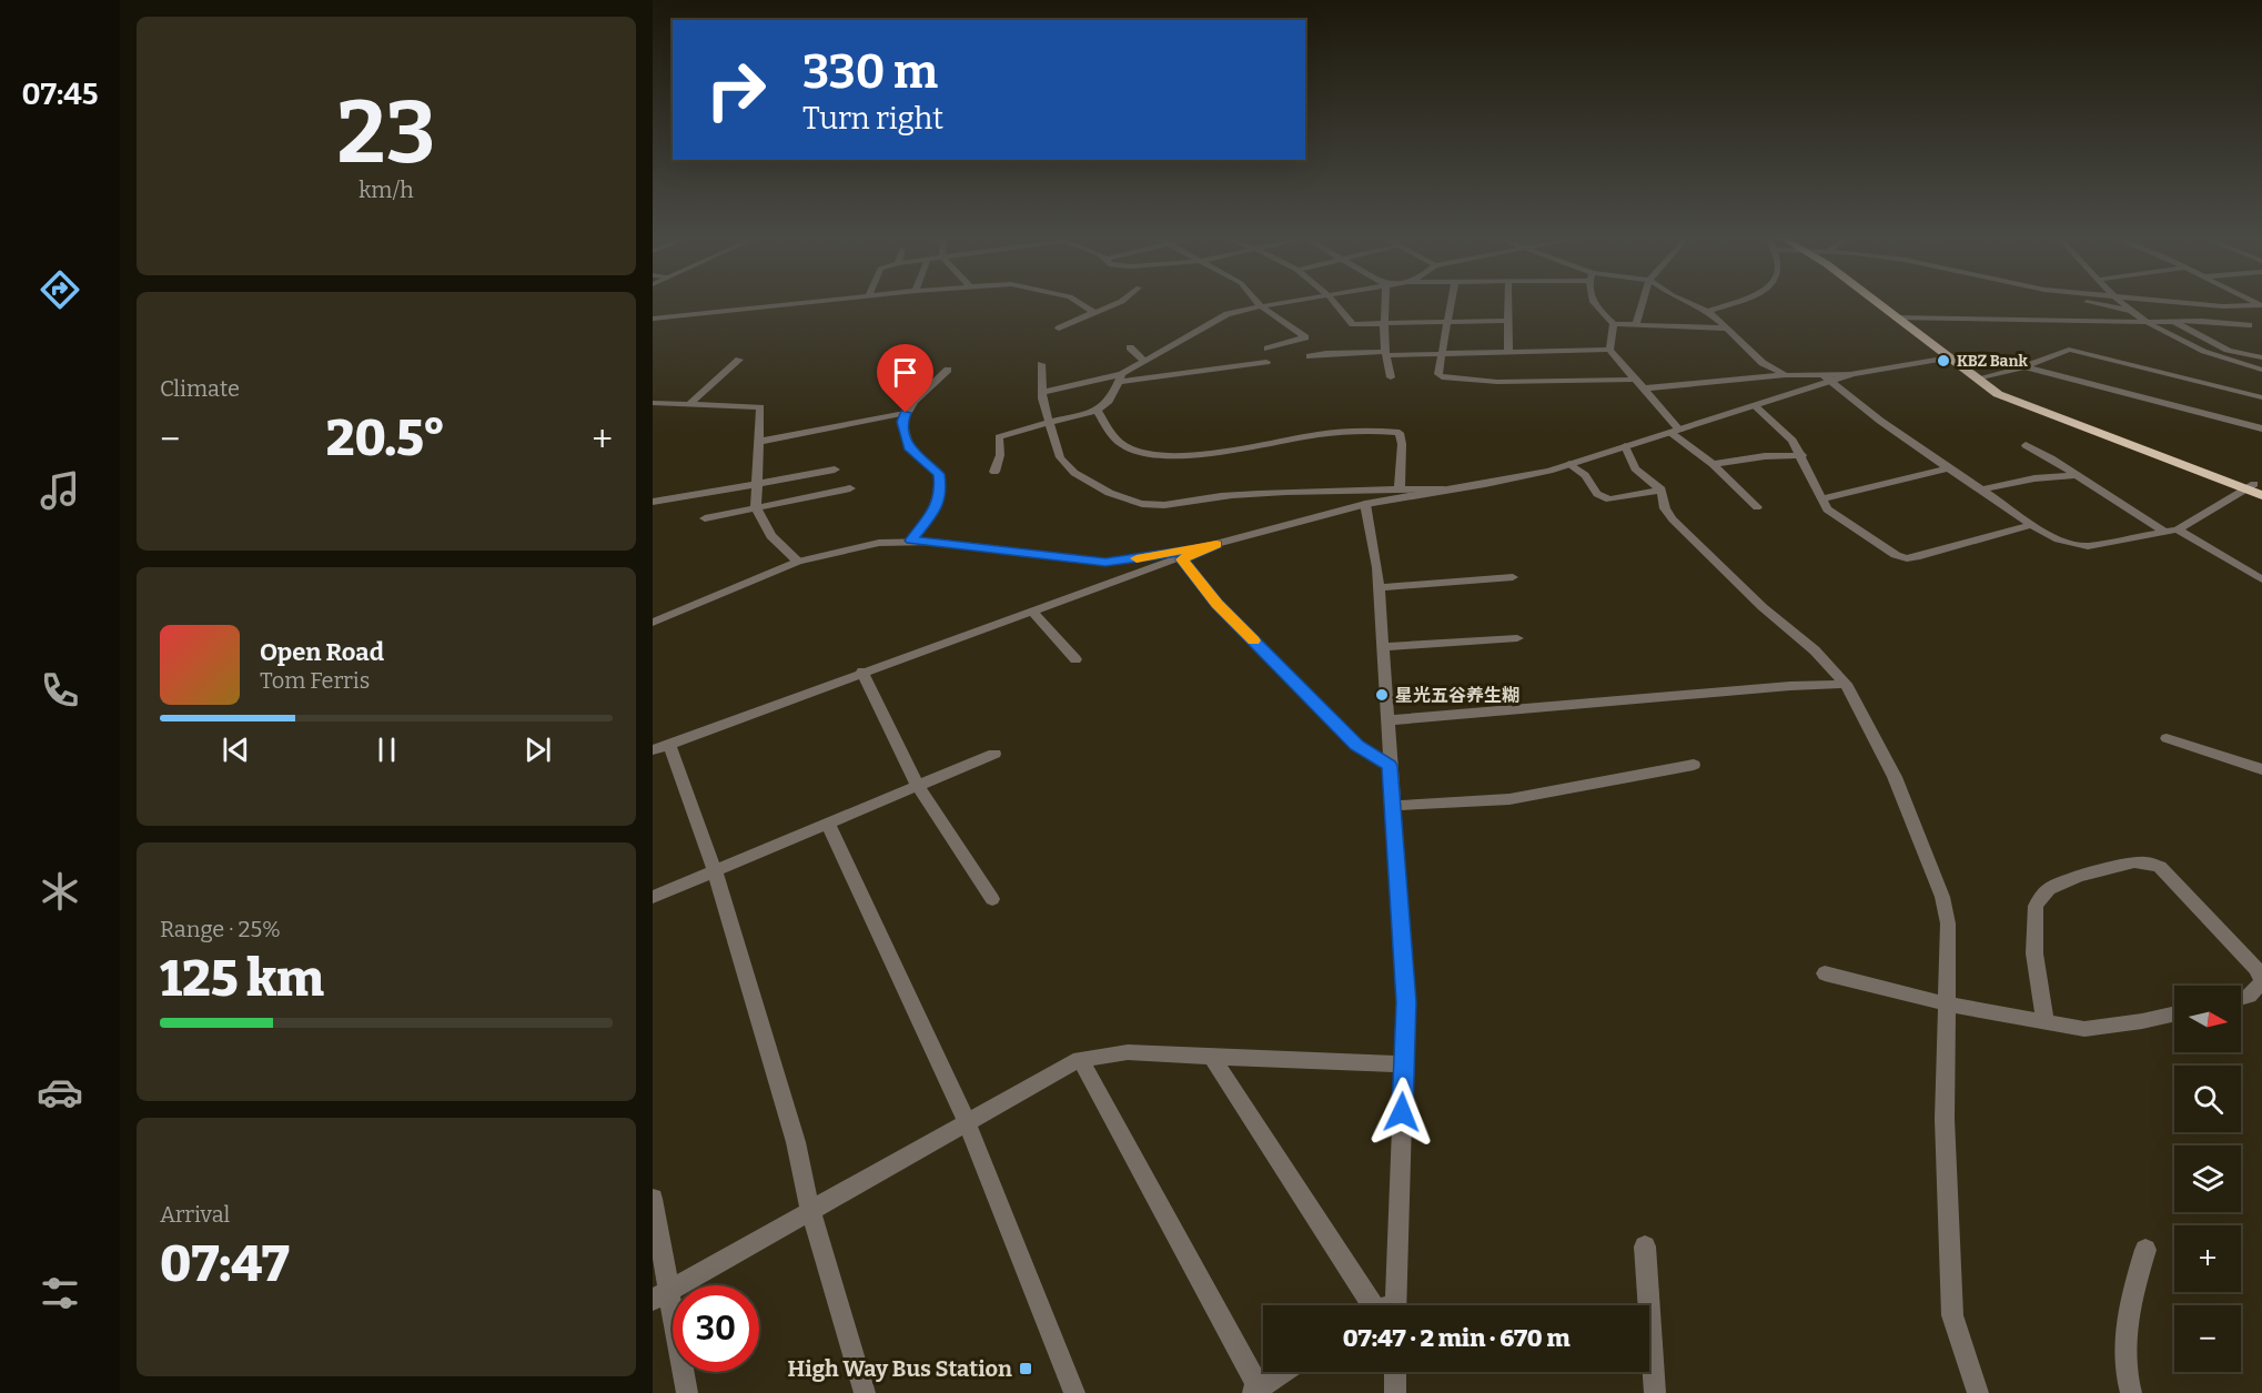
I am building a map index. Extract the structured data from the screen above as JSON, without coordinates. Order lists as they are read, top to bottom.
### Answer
{
  "places": {
    "other": ["KBZ Bank", "星光五谷养生糊"],
    "transit": ["High Way Bus Station"]
  },
  "north": "right",
  "page": {
    "tabs": "07:45",
    "tile": [
      ["23", "km/h"],
      "Climate",
      ["Range · 25%", "125 km"],
      ["Arrival", "07:47"]
    ],
    "turn": ["330 m", "Turn right"],
    "heat": ["−", "20.5°", "+"],
    "song": ["Open Road", "Tom Ferris"],
    "map_buttons": ["+", "−"],
    "limit": "30",
    "trip": "07:47 · 2 min · 670 m"
  }
}
